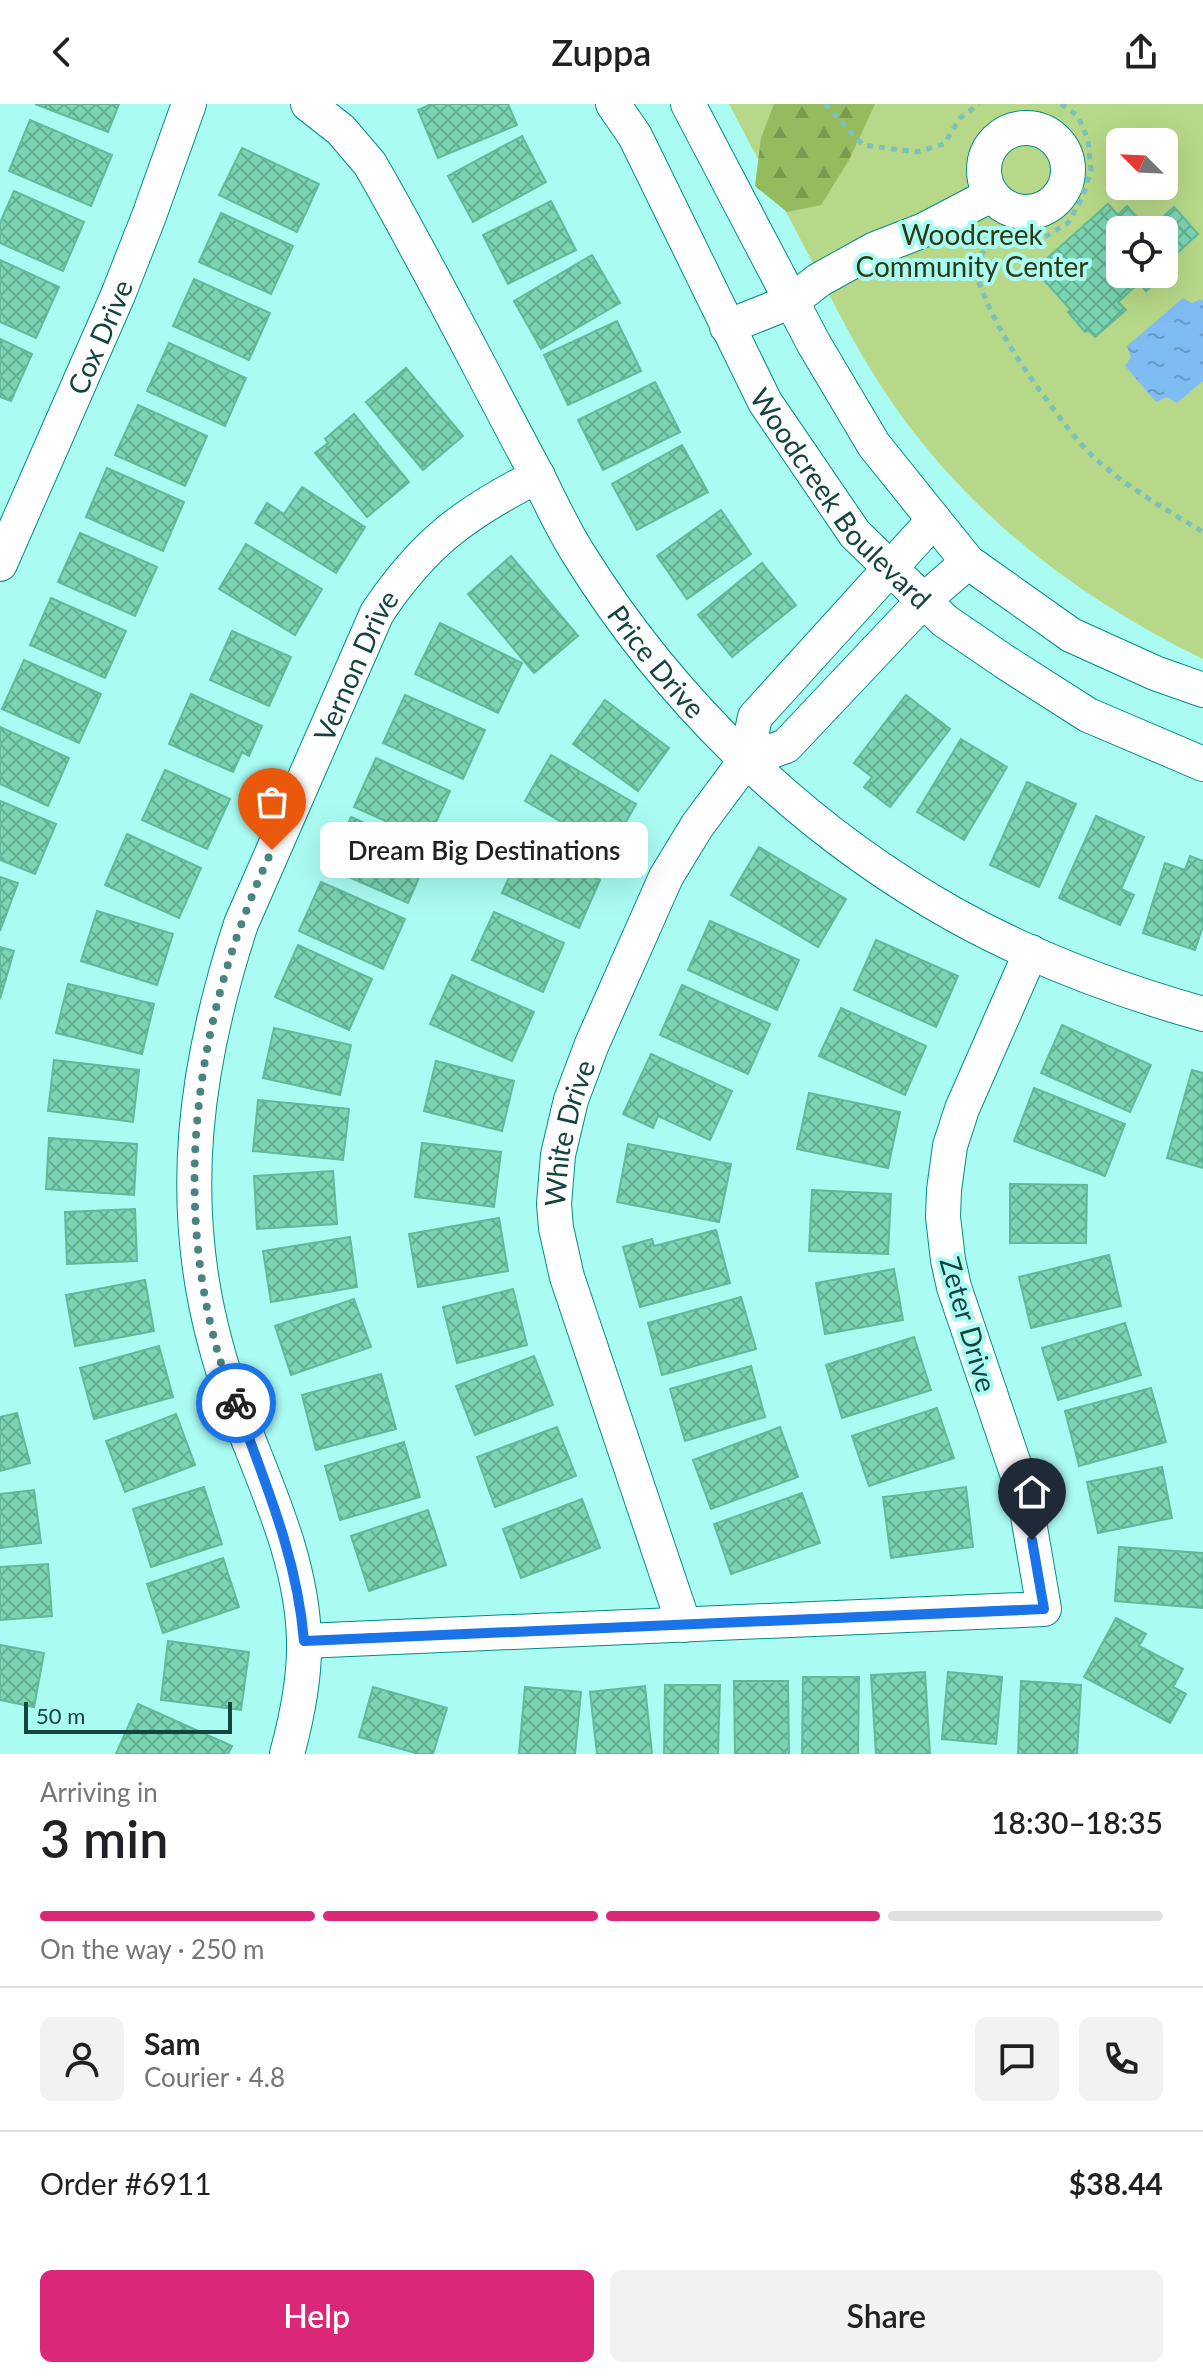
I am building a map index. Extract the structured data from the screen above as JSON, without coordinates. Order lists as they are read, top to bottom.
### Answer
{
  "streets": {
    "street": [
      "Cox Drive",
      "Woodcreek Boulevard",
      "Price Drive",
      "Vernon Drive",
      "White Drive",
      "Zeter Drive"
    ]
  },
  "crossings": [
    ["Woodcreek Boulevard", "White Drive"],
    ["Price Drive", "Vernon Drive"],
    ["Price Drive", "White Drive"],
    ["Price Drive", "Zeter Drive"],
    ["White Drive", "Zeter Drive"]
  ],
  "parks": ["Woodcreek Community Center"],
  "places": ["Dream Big Destinations"],
  "scale_bar": "50 m",
  "north": "top left",
  "page": {
    "header": "Zuppa",
    "bubble": "Dream Big Destinations",
    "scale": "50 m",
    "heading": ["3 min", "Arriving in", "18:30–18:35"],
    "panel": [
      "Sam",
      "Courier · 4.8",
      "Order #6911",
      "$38.44"
    ],
    "bar": "On the way · 250 m",
    "buttons": ["Help", "Share"]
  }
}
